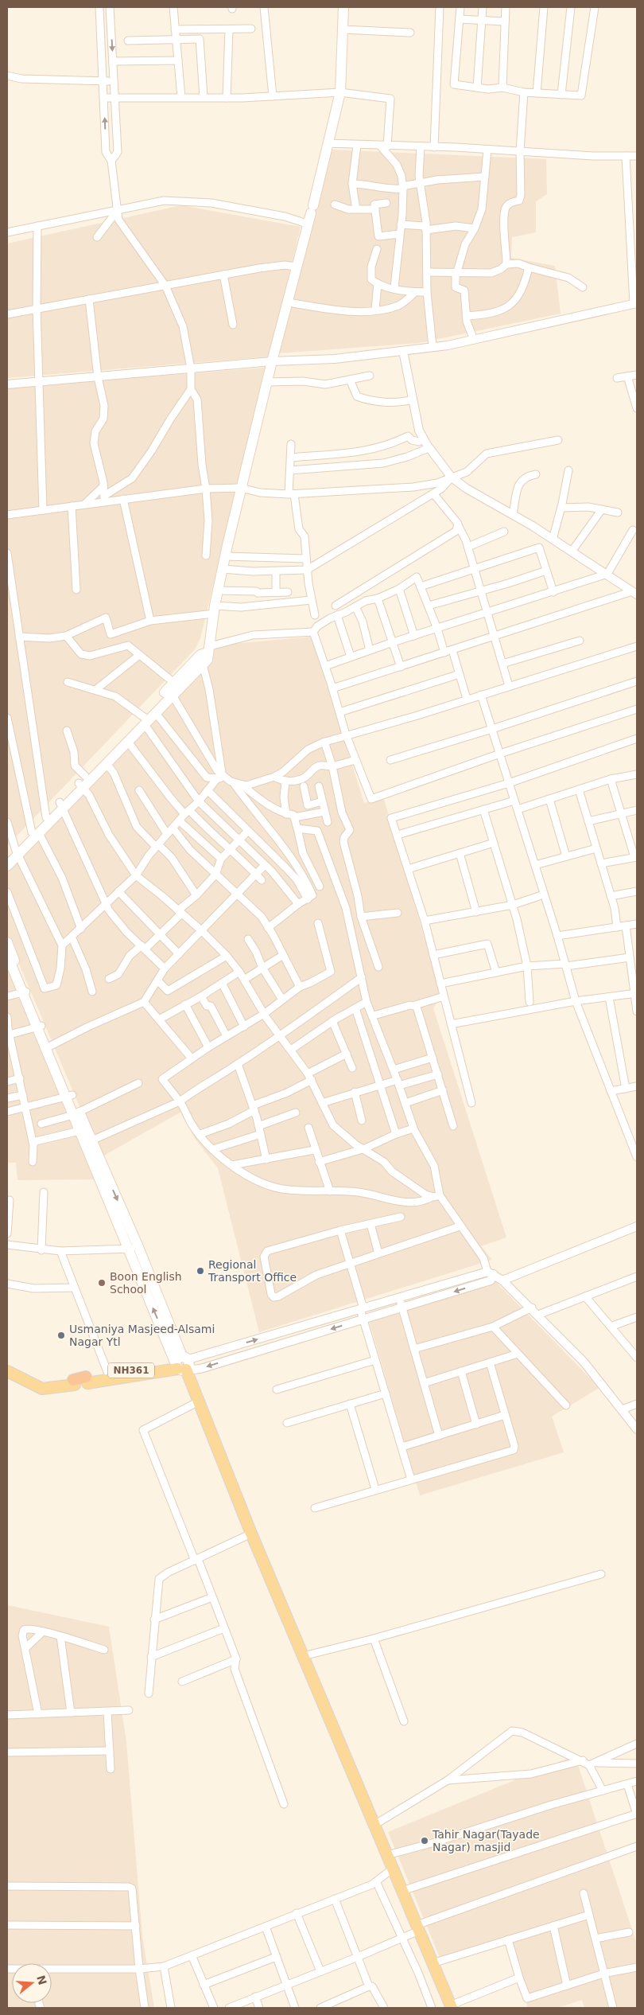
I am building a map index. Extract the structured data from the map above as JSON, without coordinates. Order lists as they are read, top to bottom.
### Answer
{
  "streets": {
    "highway": ["NH361"]
  },
  "places": [
    "Regional Transport Office",
    "Boon English School",
    "Usmaniya Masjeed-Alsami Nagar Ytl",
    "Tahir Nagar(Tayade Nagar) masjid"
  ],
  "north": "right"
}
